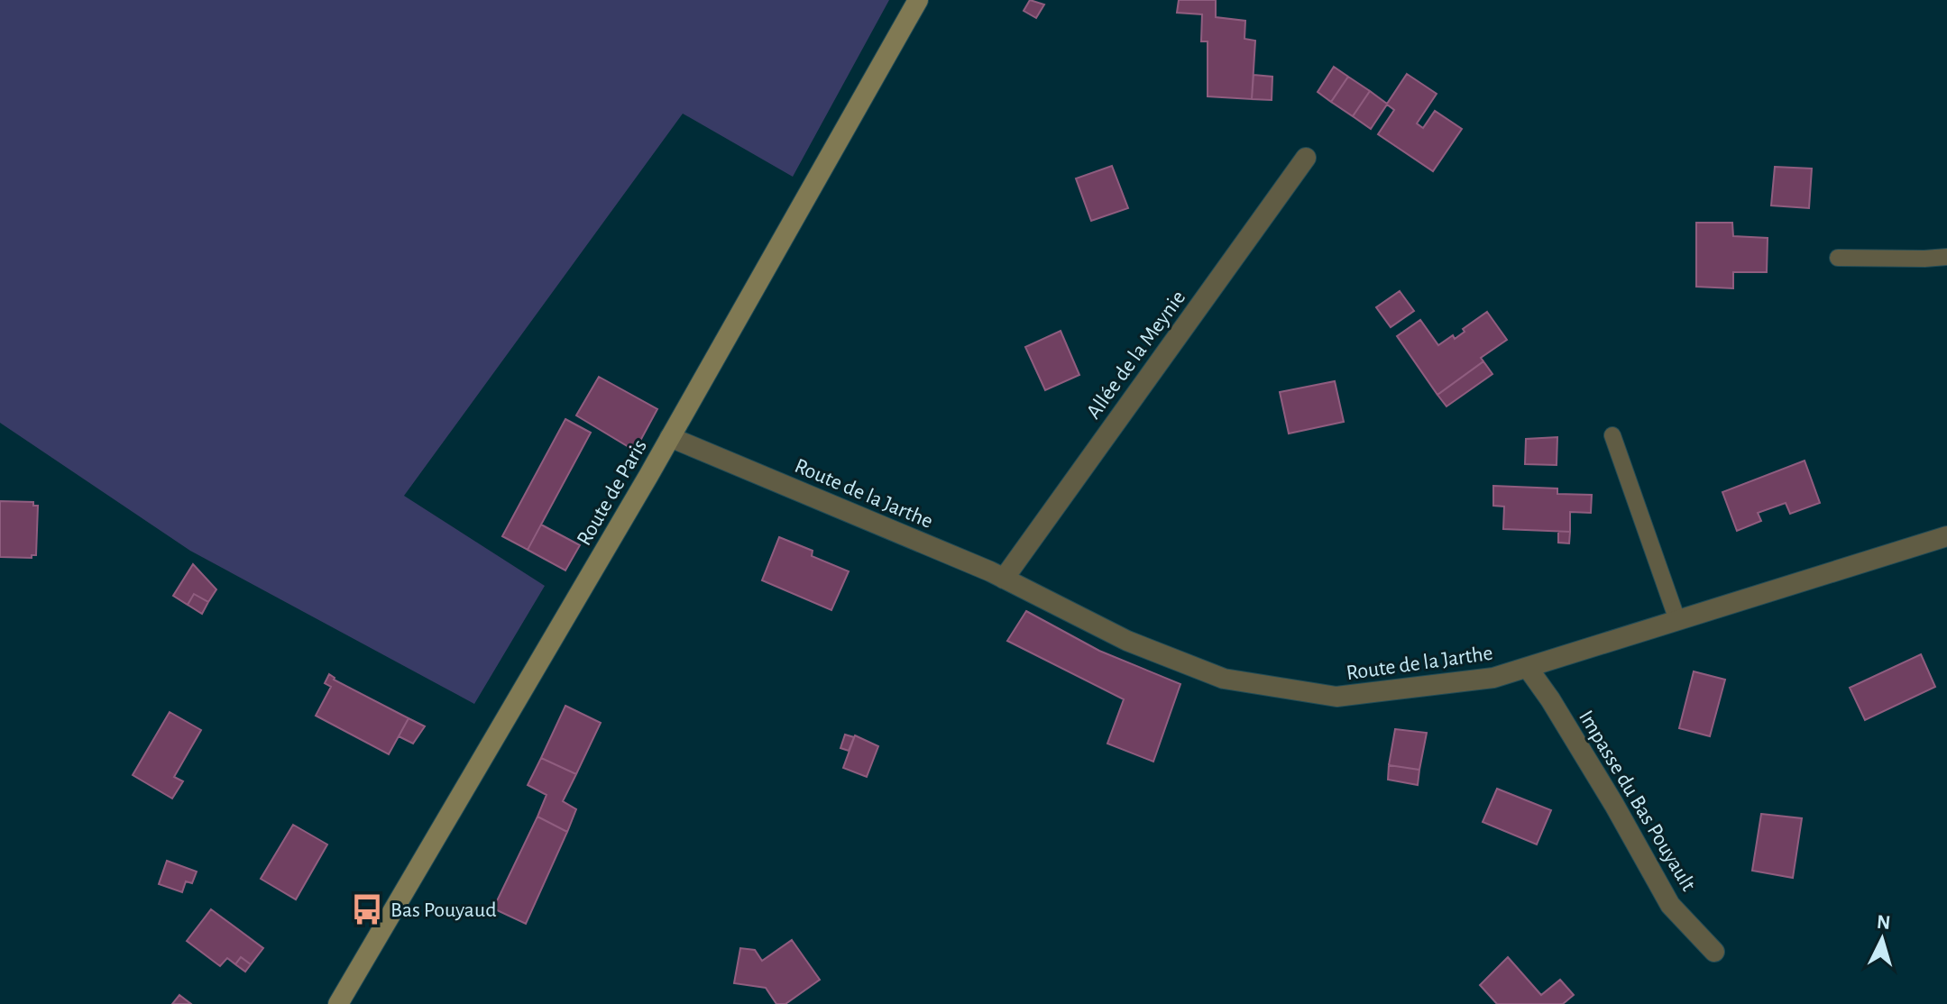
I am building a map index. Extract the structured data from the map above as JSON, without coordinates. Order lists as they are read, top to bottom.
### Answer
{
  "streets": {
    "main road": ["Route de Paris"],
    "street": ["Allée de la Meynie", "Route de la Jarthe", "Impasse du Bas Pouyault"]
  },
  "crossings": [
    ["Allée de la Meynie", "Route de la Jarthe"],
    ["Route de Paris", "Route de la Jarthe"],
    ["Route de la Jarthe", "Impasse du Bas Pouyault"]
  ],
  "places": {
    "bus stop": ["Bas Pouyaud"]
  },
  "north": "top"
}
